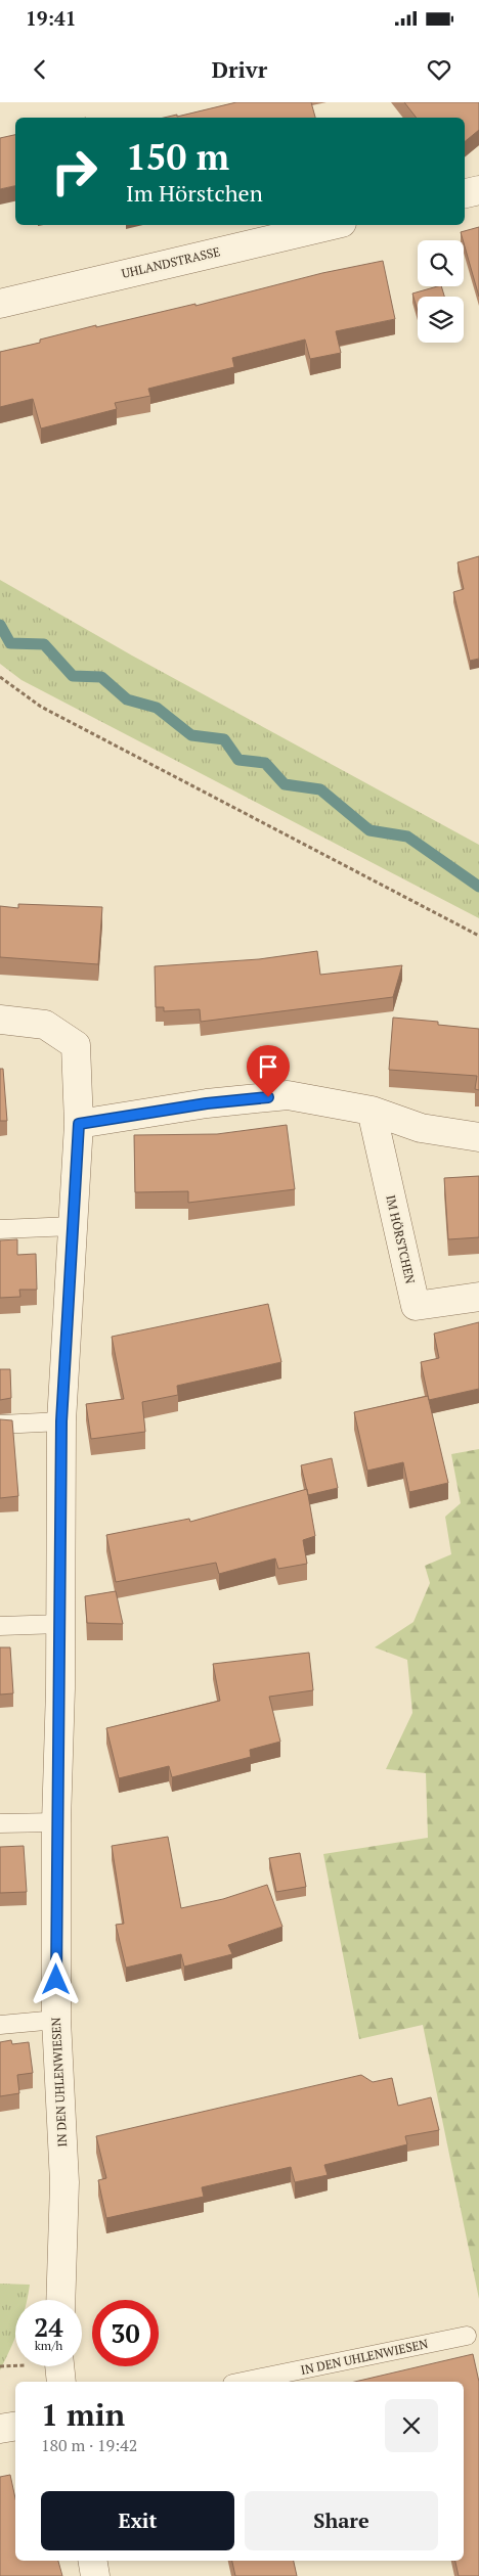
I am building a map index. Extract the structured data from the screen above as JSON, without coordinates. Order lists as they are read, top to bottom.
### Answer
{
  "streets": {
    "street": ["UHLANDSTRASSE", "IM HÖRSTCHEN", "IN DEN UHLENWIESEN"]
  },
  "page": {
    "status": "19:41",
    "header": "Drivr",
    "turn": ["150 m", "Im Hörstchen"],
    "speed": "24 km/h",
    "limit": "30",
    "heading": ["1 min", "180 m · 19:42"],
    "buttons": ["Exit", "Share"]
  }
}
